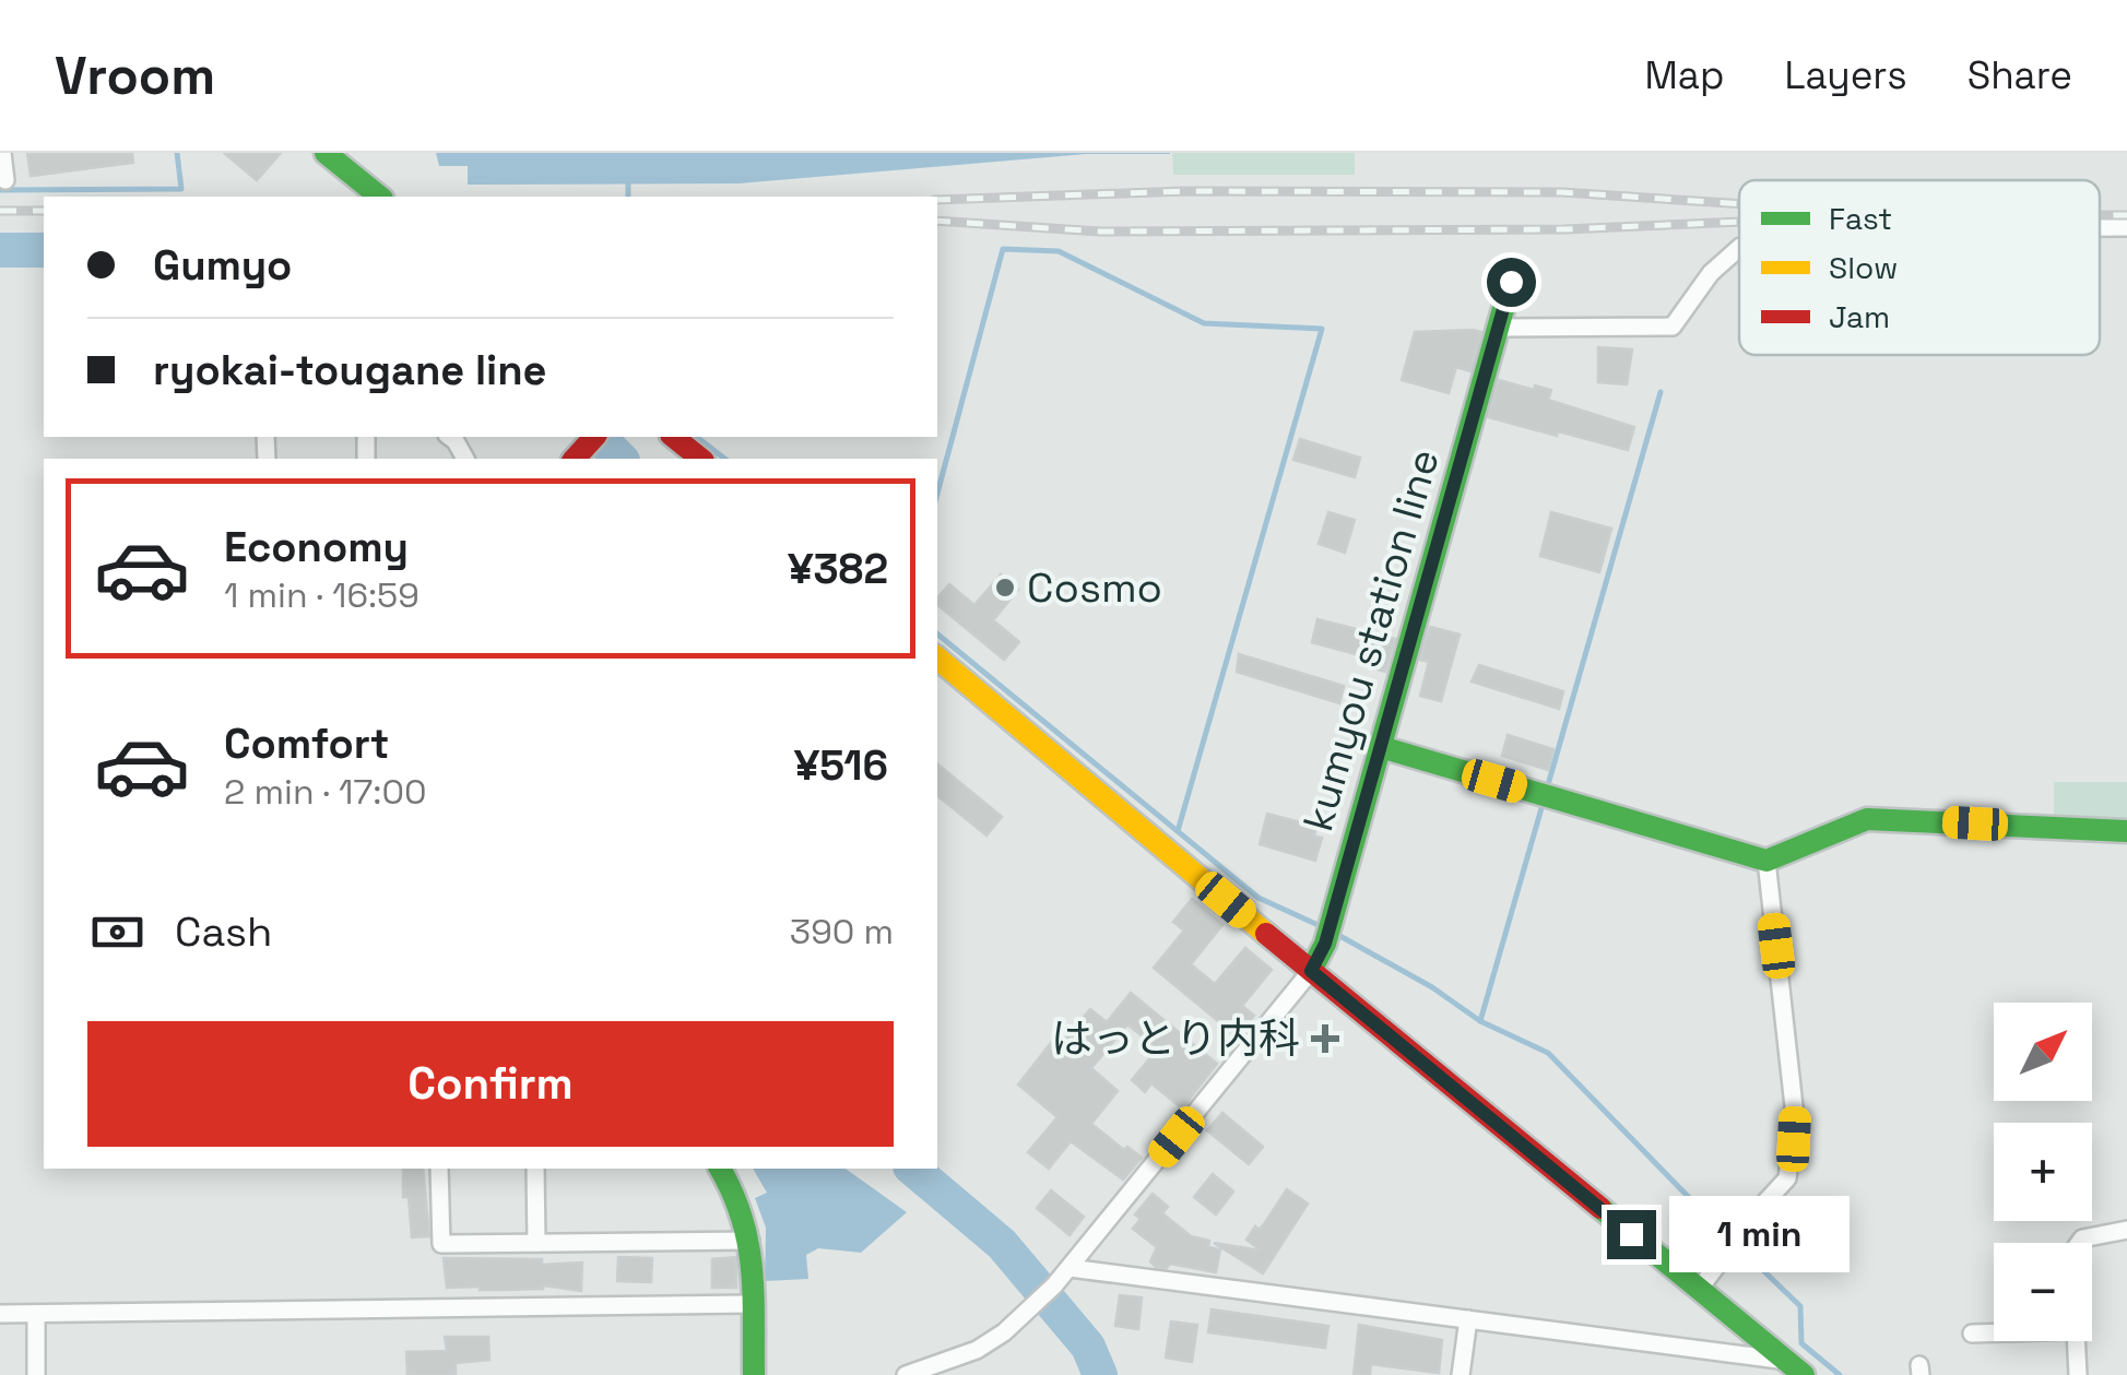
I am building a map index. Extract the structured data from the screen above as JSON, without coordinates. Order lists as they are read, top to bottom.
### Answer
{
  "streets": {
    "main road": ["kumyou station line"]
  },
  "places": {
    "other": ["Cosmo"],
    "health": ["はっとり内科"]
  },
  "legend": ["Fast", "Slow", "Jam"],
  "north": "top right",
  "page": {
    "header": "Vroom",
    "nav": ["Map", "Layers", "Share"],
    "banner": ["Gumyo", "ryokai-tougane line"],
    "list": [
      {
        "name": "Economy",
        "note": "1 min · 16:59",
        "value": "¥382"
      },
      {
        "name": "Comfort",
        "note": "2 min · 17:00",
        "value": "¥516"
      }
    ],
    "pay": ["Cash", "390 m"],
    "buttons": "Confirm",
    "map_buttons": ["+", "−"],
    "bubble": "1 min"
  }
}
